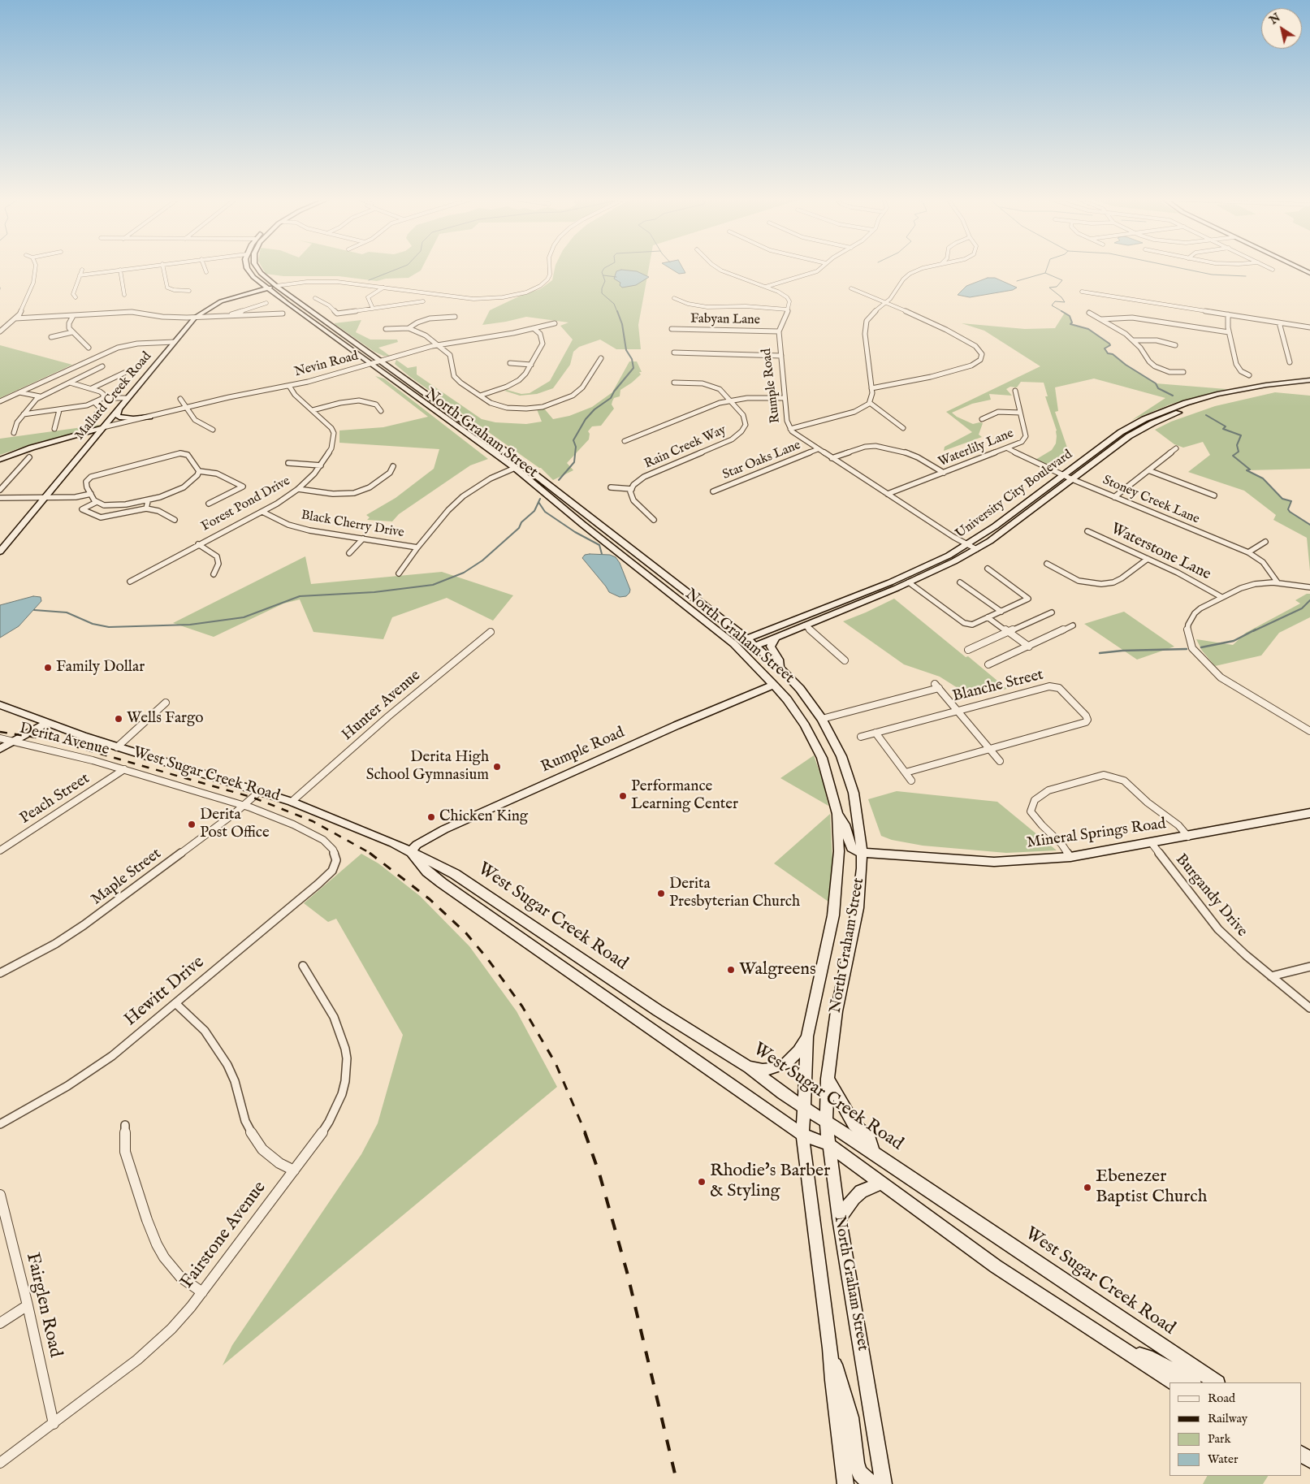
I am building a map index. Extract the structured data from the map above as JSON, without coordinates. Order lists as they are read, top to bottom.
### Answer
{
  "streets": {
    "main road": [
      "Nevin Road",
      "Rumple Road",
      "Mallard Creek Road",
      "North Graham Street",
      "University City Boulevard",
      "West Sugar Creek Road",
      "Mineral Springs Road"
    ],
    "street": [
      "Fabyan Lane",
      "Rain Creek Way",
      "Waterlily Lane",
      "Star Oaks Lane",
      "Stoney Creek Lane",
      "Forest Pond Drive",
      "Black Cherry Drive",
      "Waterstone Lane",
      "Blanche Street",
      "Hunter Avenue",
      "Derita Avenue",
      "Peach Street",
      "Maple Street",
      "Burgandy Drive",
      "Hewitt Drive",
      "Fairstone Avenue",
      "Fairglen Road"
    ]
  },
  "crossings": [
    ["Fabyan Lane", "Rumple Road"],
    ["Nevin Road", "Mallard Creek Road"],
    ["Nevin Road", "North Graham Street"],
    ["Nevin Road", "Forest Pond Drive"],
    ["Rumple Road", "North Graham Street"],
    ["Rumple Road", "Waterlily Lane"],
    ["Rumple Road", "Star Oaks Lane"],
    ["Rumple Road", "University City Boulevard"],
    ["Rumple Road", "West Sugar Creek Road"],
    ["Mallard Creek Road", "North Graham Street"],
    ["North Graham Street", "University City Boulevard"],
    ["North Graham Street", "West Sugar Creek Road"],
    ["North Graham Street", "Mineral Springs Road"],
    ["Waterlily Lane", "Stoney Creek Lane"],
    ["University City Boulevard", "Stoney Creek Lane"],
    ["Forest Pond Drive", "Black Cherry Drive"],
    ["Hunter Avenue", "West Sugar Creek Road"],
    ["Derita Avenue", "Peach Street"],
    ["Derita Avenue", "Maple Street"],
    ["Derita Avenue", "Hewitt Drive"],
    ["West Sugar Creek Road", "Maple Street"],
    ["Mineral Springs Road", "Burgandy Drive"],
    ["Fairstone Avenue", "Fairglen Road"]
  ],
  "places": [
    "Family Dollar",
    "Wells Fargo",
    "Derita High School Gymnasium",
    "Performance Learning Center",
    "Chicken King",
    "Derita Post Office",
    "Derita Presbyterian Church",
    "Walgreens",
    "Rhodie's Barber & Styling",
    "Ebenezer Baptist Church"
  ],
  "legend": [
    "Road",
    "Railway",
    "Park",
    "Water"
  ],
  "north": "top left"
}
